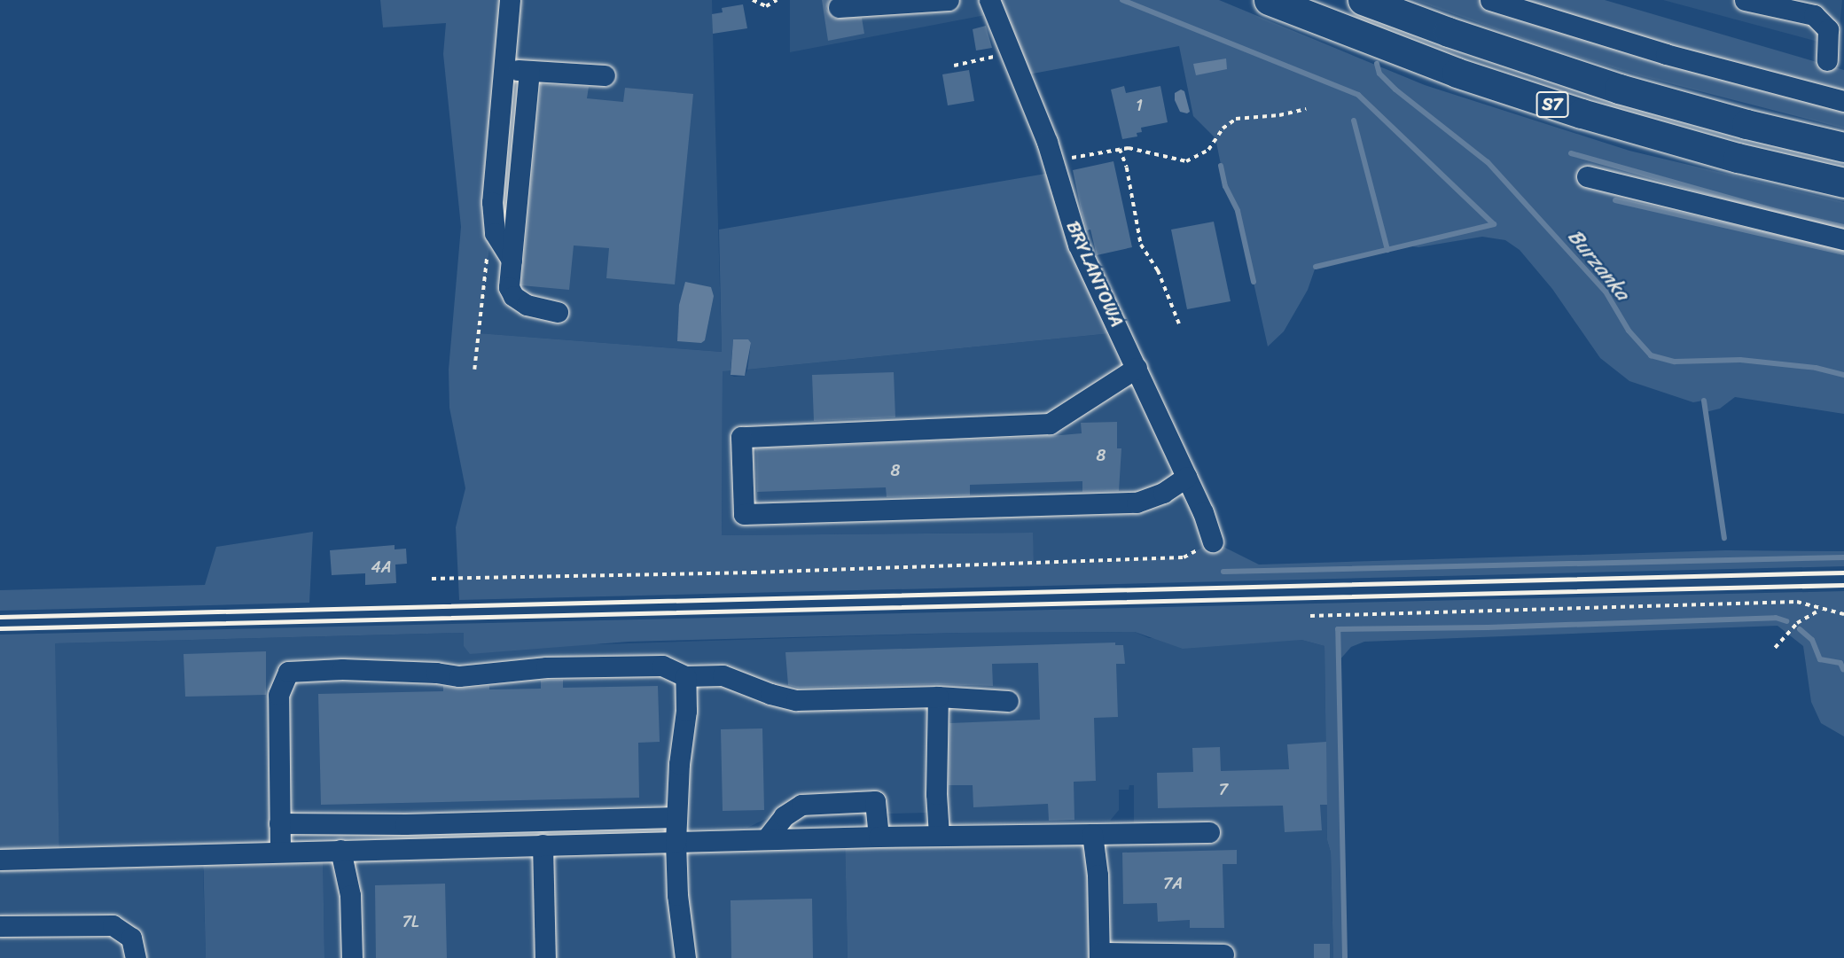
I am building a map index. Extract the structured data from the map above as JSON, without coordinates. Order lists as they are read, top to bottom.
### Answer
{
  "streets": {
    "highway": ["S7"],
    "street": ["BRYLANTOWA"]
  },
  "water": ["Burzanka"],
  "house_numbers": [
    "1",
    "8",
    "8",
    "4A",
    "7",
    "7A",
    "7L"
  ]
}
